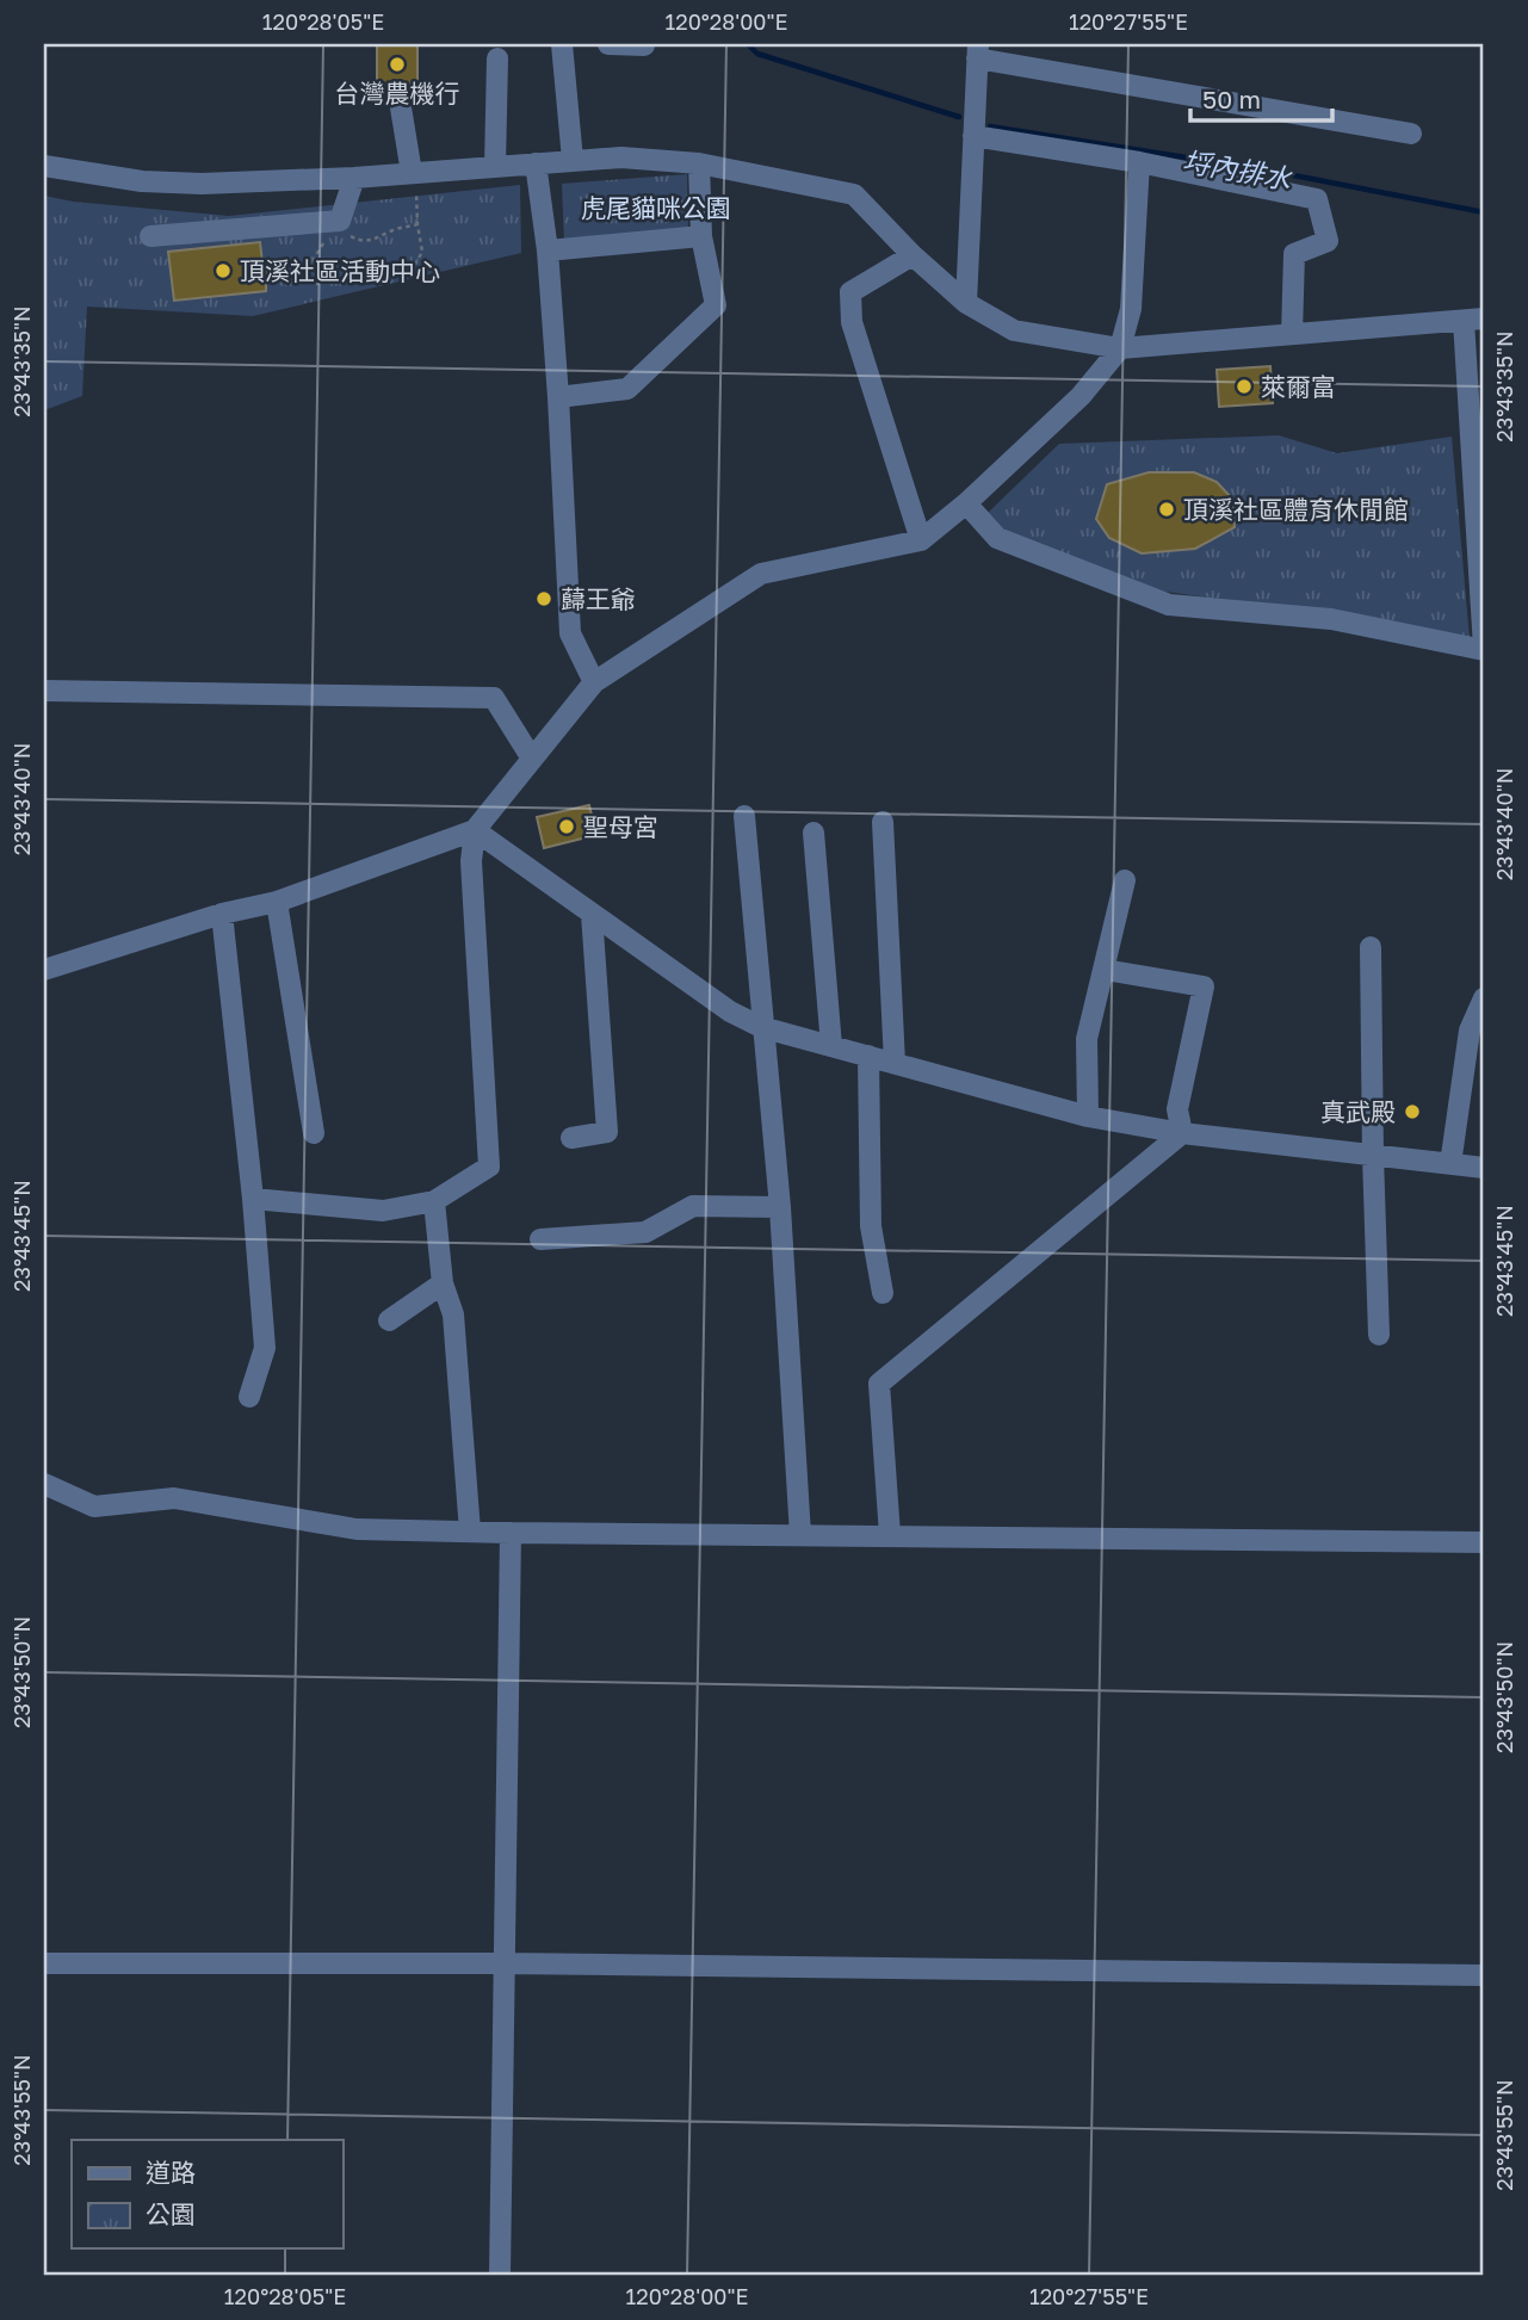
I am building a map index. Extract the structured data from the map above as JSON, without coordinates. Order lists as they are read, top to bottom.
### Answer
{
  "water": ["埒內排水"],
  "parks": ["虎尾貓咪公園"],
  "places": [
    "台灣農機行",
    "頂溪社區活動中心",
    "萊爾富",
    "頂溪社區體育休閒館",
    "蘬王爺",
    "聖母宮",
    "真武殿"
  ],
  "legend": ["道路", "公園"],
  "scale_bar": "50 m",
  "coordinates": [
    "120°28'05\"E",
    "120°28'00\"E",
    "120°27'55\"E",
    "23°43'35\"N",
    "23°43'40\"N",
    "23°43'45\"N",
    "23°43'50\"N",
    "23°43'55\"N"
  ]
}
